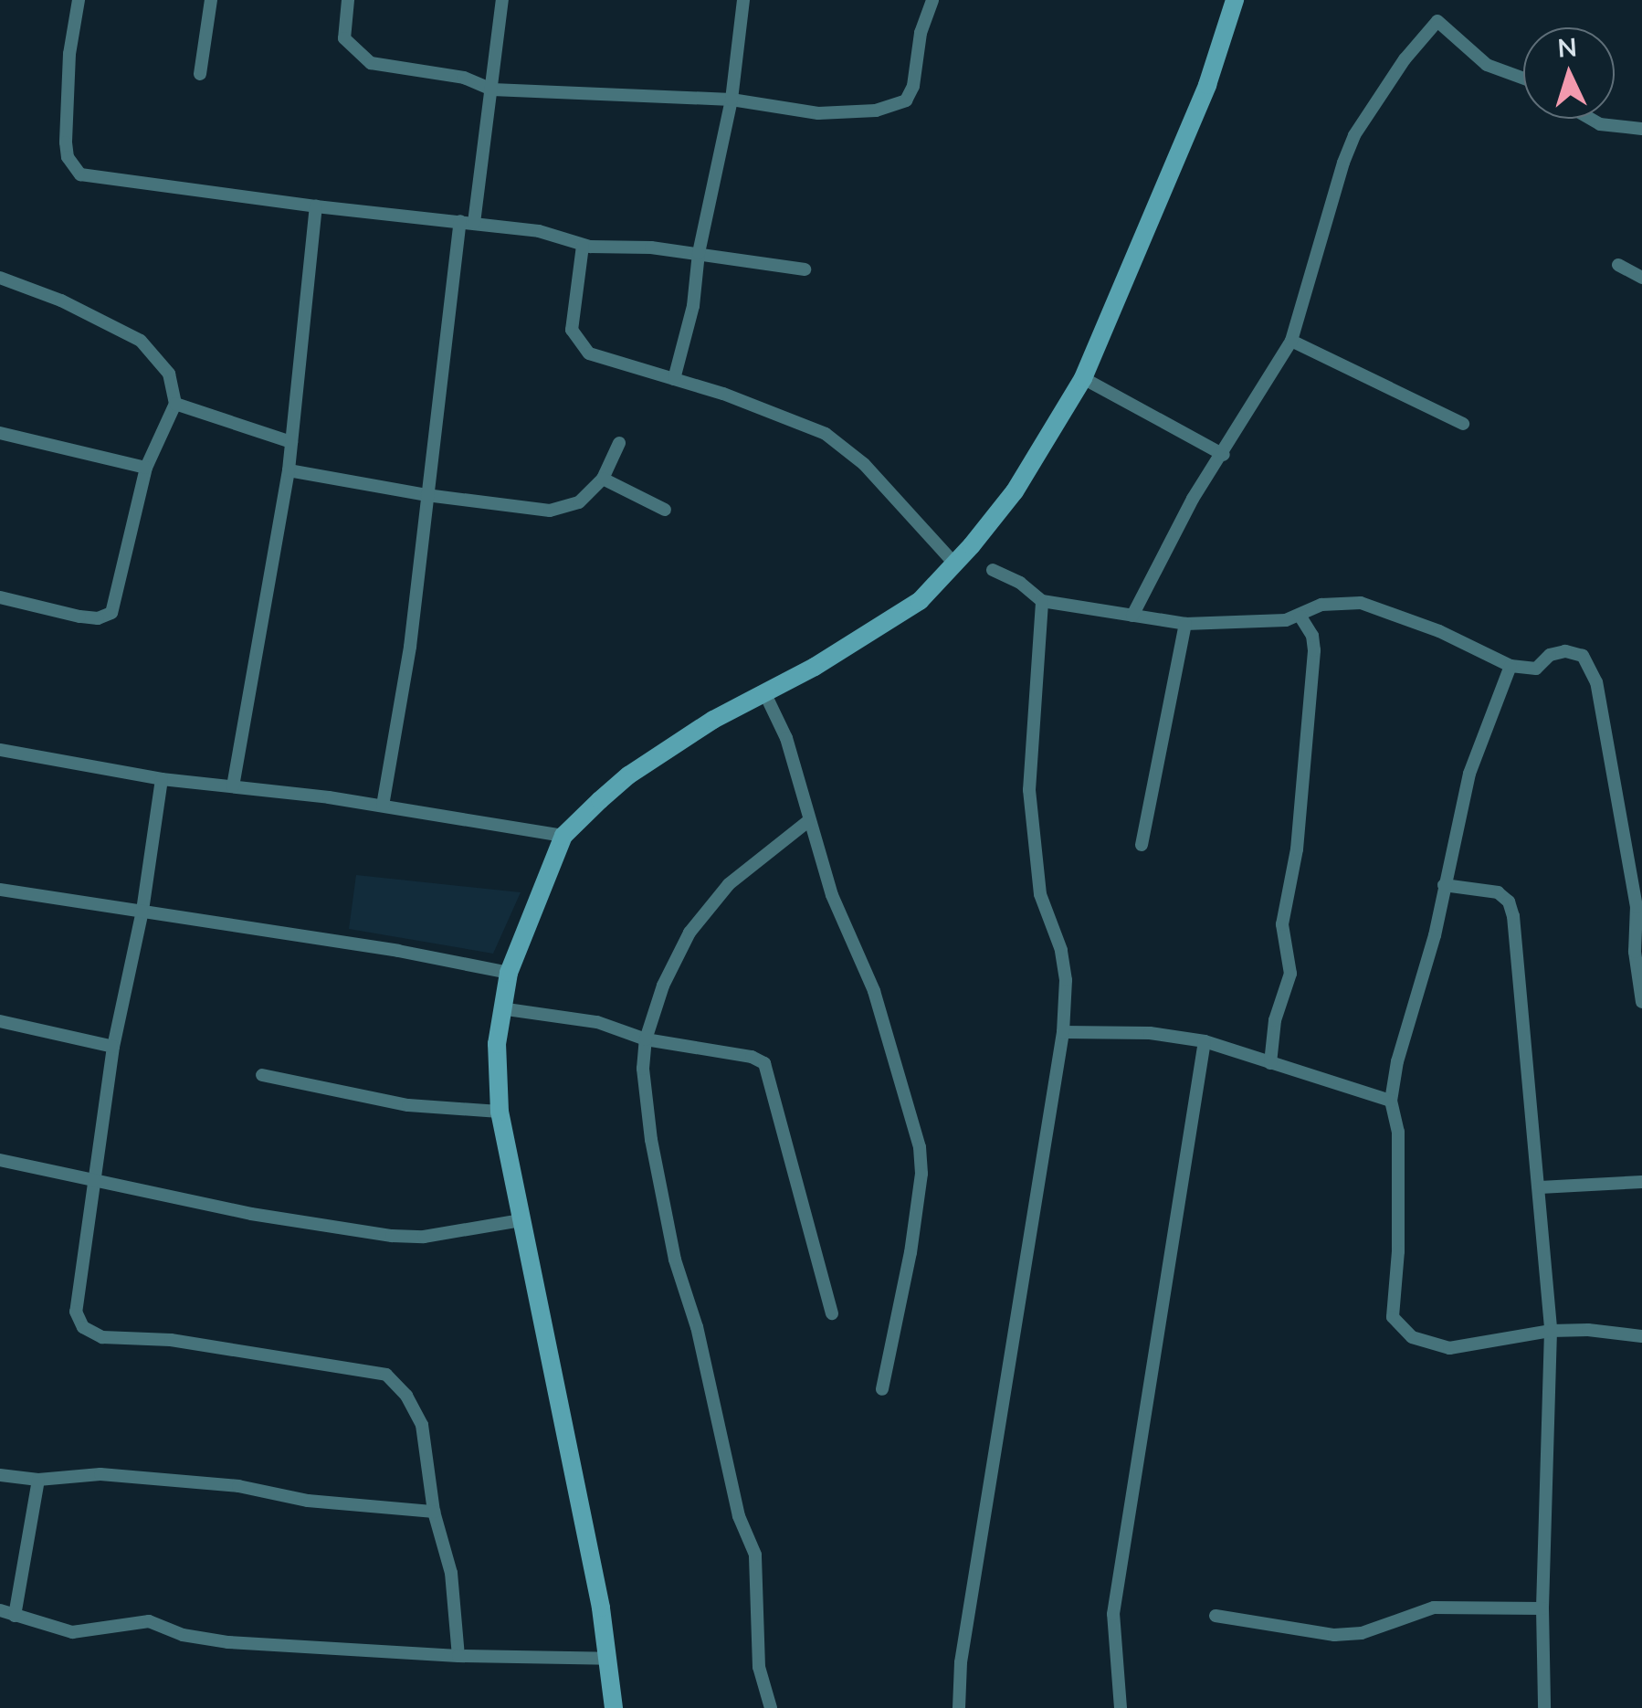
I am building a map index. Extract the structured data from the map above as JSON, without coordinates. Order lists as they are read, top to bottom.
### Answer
{
  "north": "top"
}
